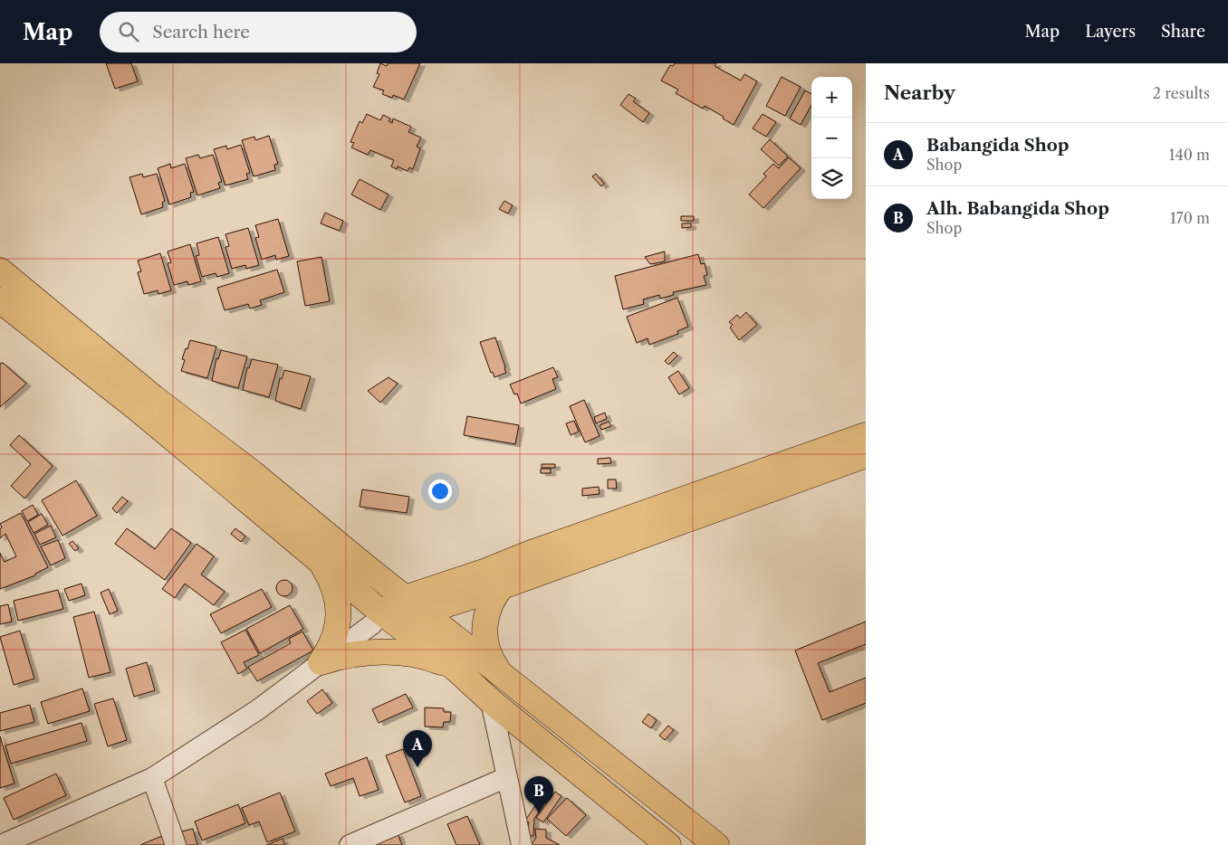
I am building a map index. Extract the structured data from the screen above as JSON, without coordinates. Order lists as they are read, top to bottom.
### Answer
{
  "page": {
    "header": "Map",
    "search": "Search here",
    "nav": ["Map", "Layers", "Share"],
    "heading": ["Nearby", "2 results"],
    "map_buttons": ["+", "−"],
    "list": [
      {
        "mark": "A",
        "name": "Babangida Shop",
        "note": "Shop",
        "value": "140 m"
      },
      {
        "mark": "B",
        "name": "Alh. Babangida Shop",
        "note": "Shop",
        "value": "170 m"
      }
    ],
    "pins": ["A", "B"]
  }
}
